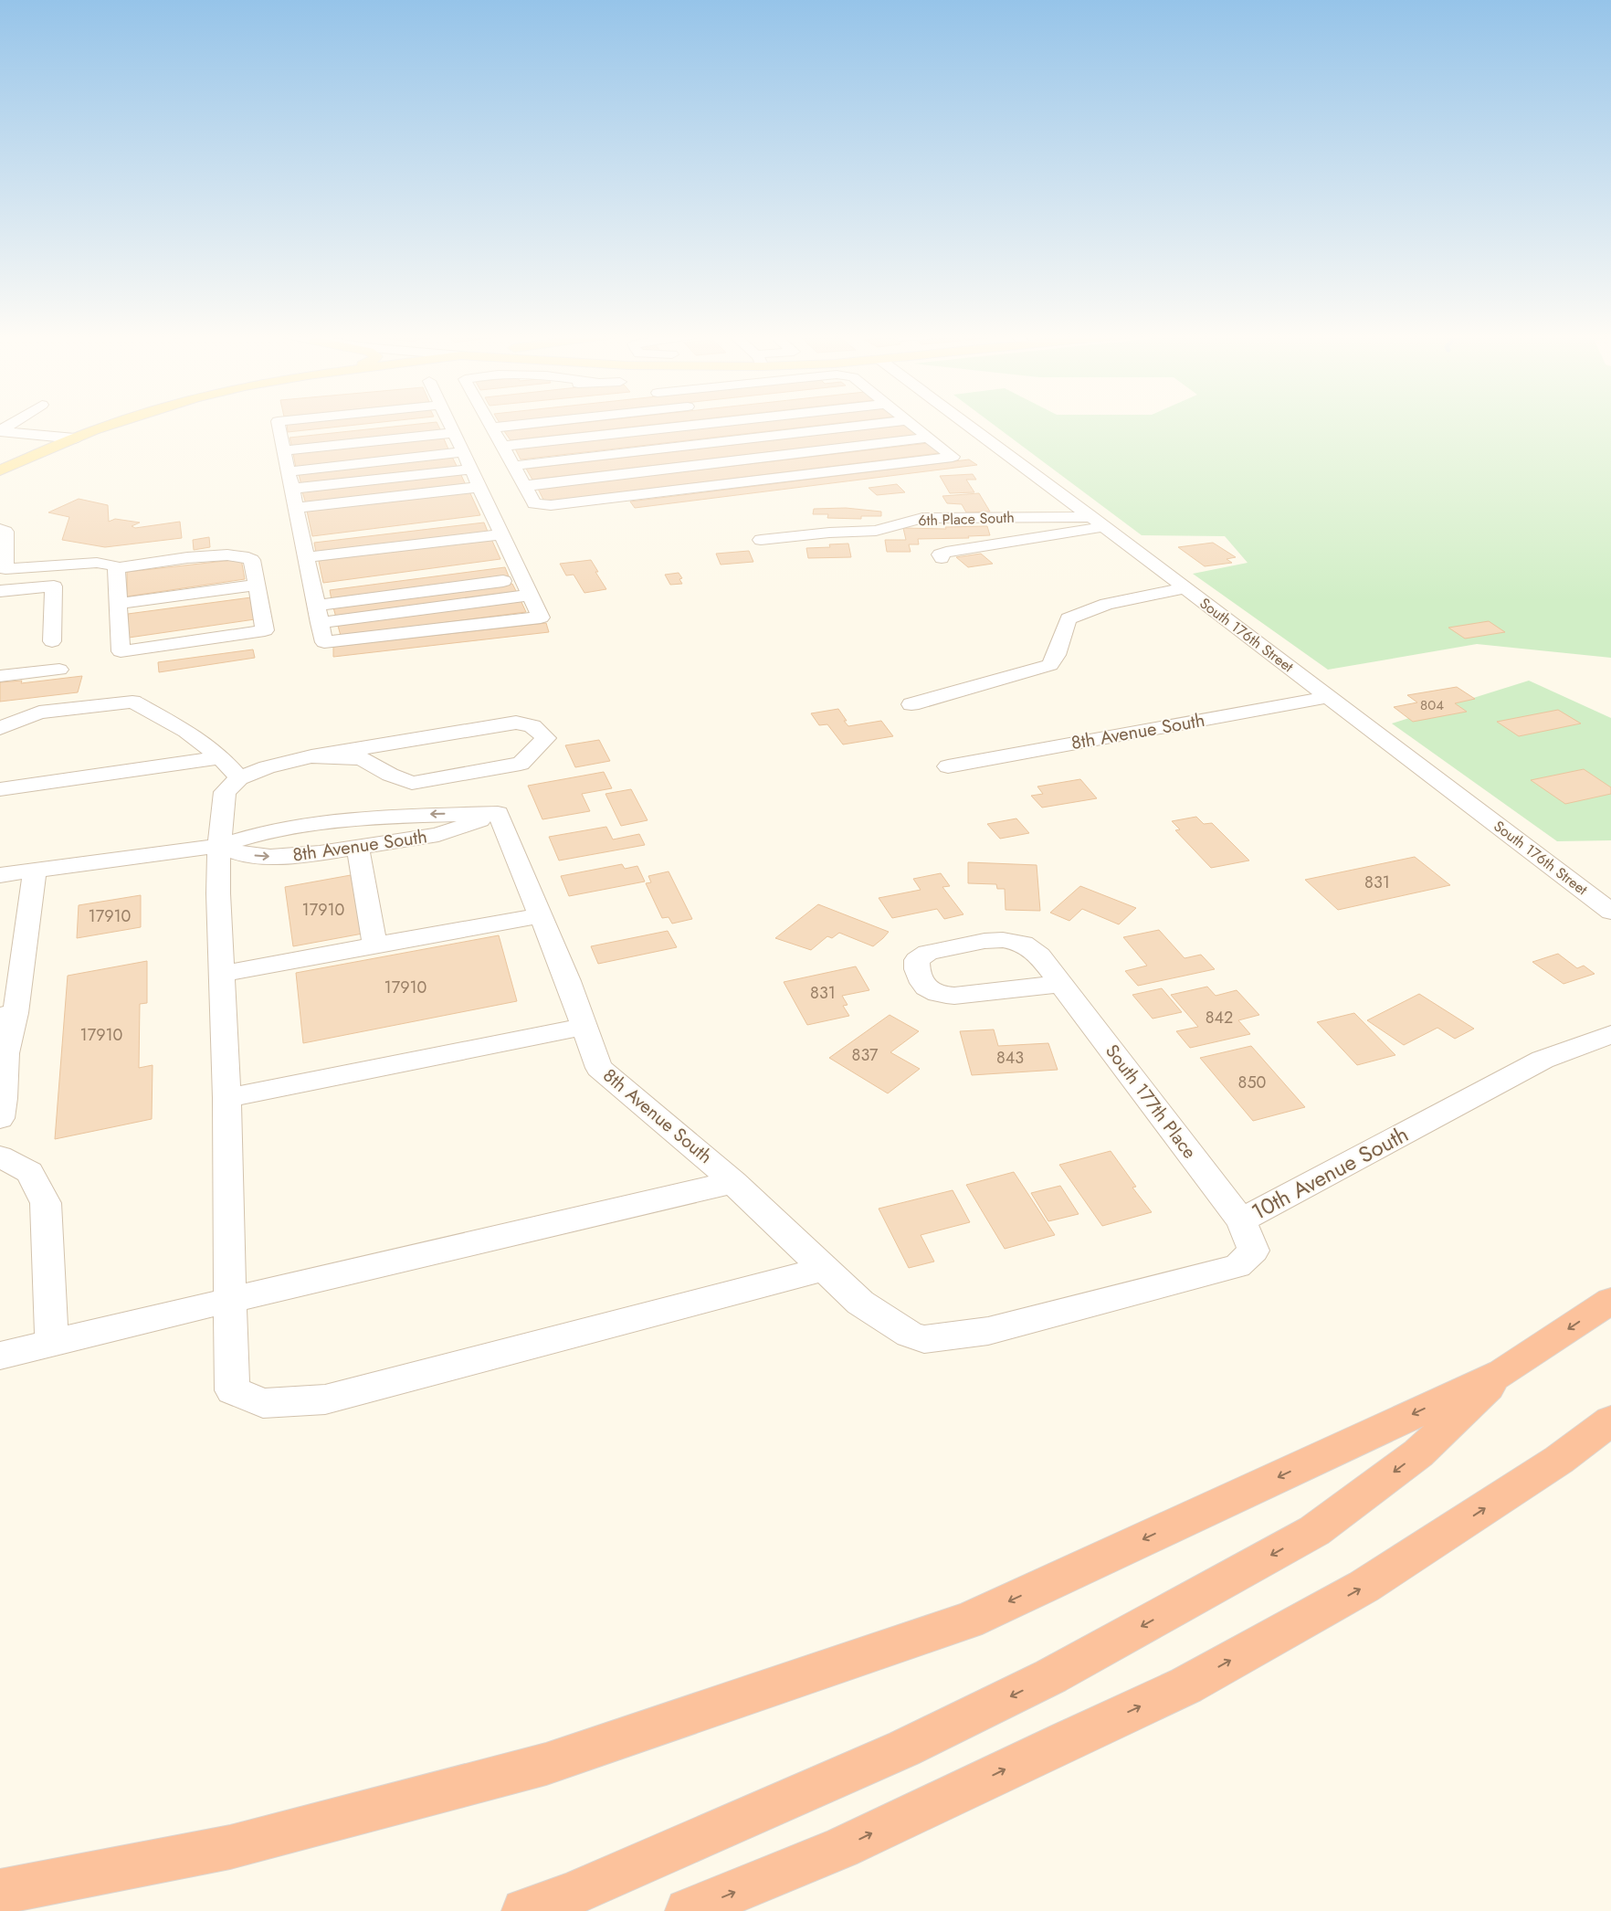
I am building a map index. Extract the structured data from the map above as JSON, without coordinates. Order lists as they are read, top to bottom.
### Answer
{
  "streets": {
    "street": [
      "6th Place South",
      "South 176th Street",
      "8th Avenue South",
      "South 177th Place",
      "10th Avenue South"
    ]
  },
  "crossings": [
    ["6th Place South", "South 176th Street"],
    ["South 176th Street", "8th Avenue South"],
    ["8th Avenue South", "10th Avenue South"],
    ["South 177th Place", "10th Avenue South"]
  ],
  "house_numbers": [
    "804",
    "831",
    "17910",
    "17910",
    "17910",
    "831",
    "842",
    "17910",
    "837",
    "843",
    "850"
  ]
}
